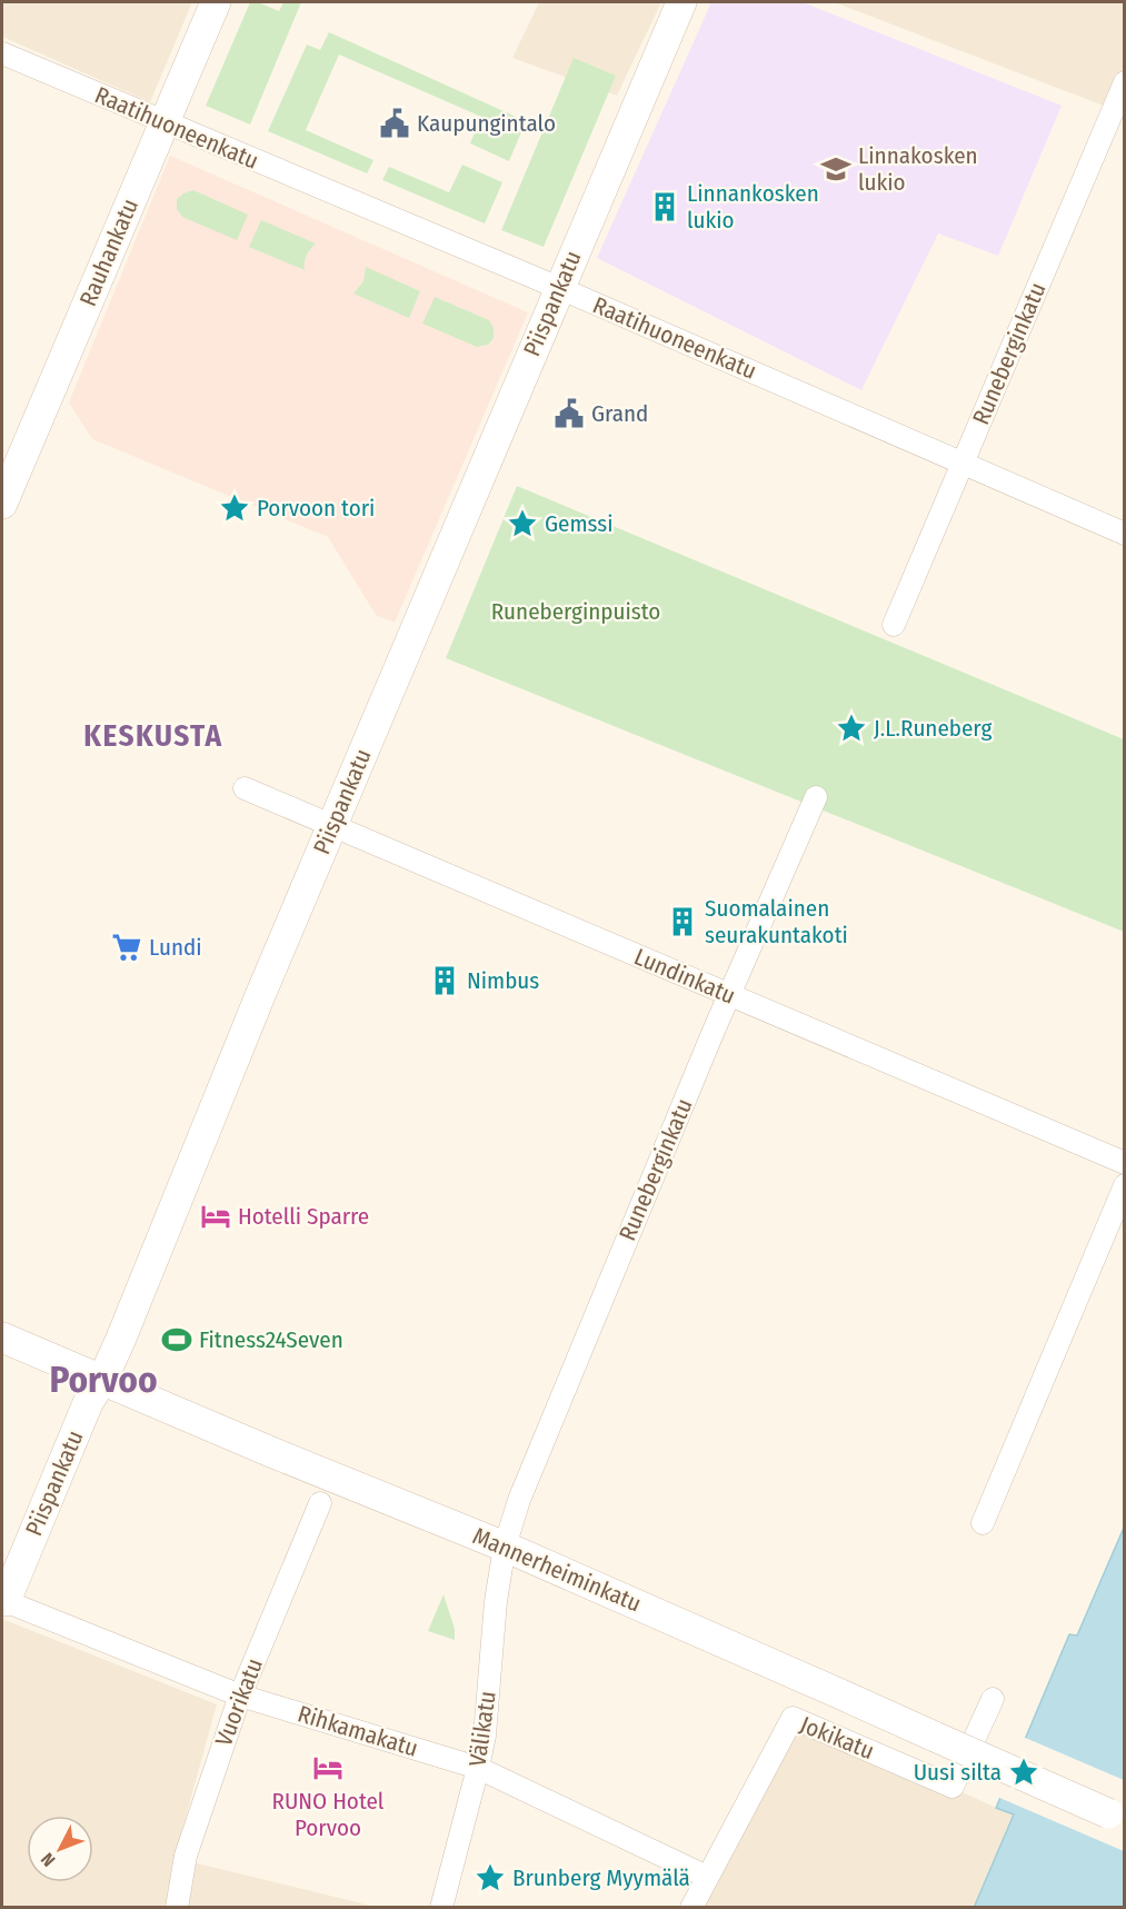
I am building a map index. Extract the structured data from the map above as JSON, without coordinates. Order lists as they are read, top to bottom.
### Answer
{
  "streets": {
    "main road": ["Rauhankatu", "Piispankatu", "Mannerheiminkatu"],
    "street": [
      "Raatihuoneenkatu",
      "Runeberginkatu",
      "Lundinkatu",
      "Vuorikatu",
      "Välikatu",
      "Rihkamakatu",
      "Jokikatu"
    ]
  },
  "crossings": [
    ["Raatihuoneenkatu", "Rauhankatu"],
    ["Raatihuoneenkatu", "Piispankatu"],
    ["Raatihuoneenkatu", "Runeberginkatu"],
    ["Piispankatu", "Lundinkatu"],
    ["Piispankatu", "Mannerheiminkatu"],
    ["Piispankatu", "Rihkamakatu"],
    ["Runeberginkatu", "Lundinkatu"],
    ["Runeberginkatu", "Mannerheiminkatu"],
    ["Runeberginkatu", "Välikatu"],
    ["Mannerheiminkatu", "Välikatu"],
    ["Vuorikatu", "Rihkamakatu"],
    ["Välikatu", "Rihkamakatu"],
    ["Rihkamakatu", "Jokikatu"]
  ],
  "districts": ["KESKUSTA", "Porvoo"],
  "parks": ["Runeberginpuisto"],
  "places": {
    "public building": ["Kaupungintalo", "Grand"],
    "school or university": ["Linnakosken lukio"],
    "building": ["Linnankosken lukio", "Suomalainen seurakuntakoti", "Nimbus"],
    "place": [
      "Porvoon tori",
      "Gemssi",
      "J.L.Runeberg",
      "Uusi silta",
      "Brunberg Myymälä"
    ],
    "supermarket": ["Lundi"],
    "hotel": ["Hotelli Sparre", "RUNO Hotel Porvoo"],
    "sports": ["Fitness24Seven"]
  },
  "north": "bottom left"
}
